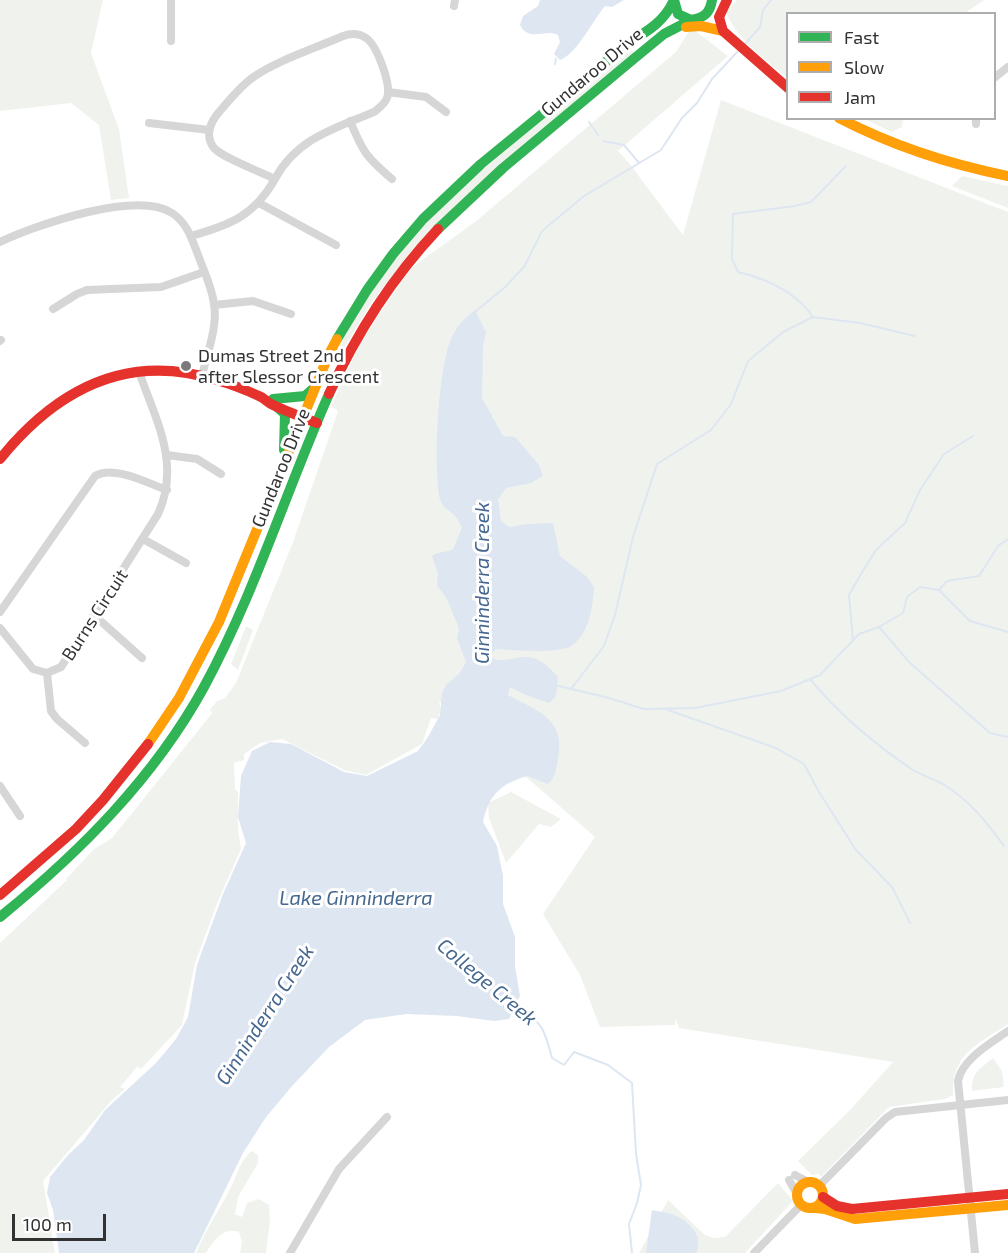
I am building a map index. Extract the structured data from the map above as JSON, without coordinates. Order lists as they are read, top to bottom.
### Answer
{
  "streets": {
    "main road": ["Gundaroo Drive"],
    "street": ["Burns Circuit"]
  },
  "water": ["Ginninderra Creek", "Lake Ginninderra", "College Creek"],
  "places": ["Dumas Street 2nd after Slessor Crescent"],
  "legend": ["Fast", "Slow", "Jam"],
  "scale_bar": "100 m"
}
